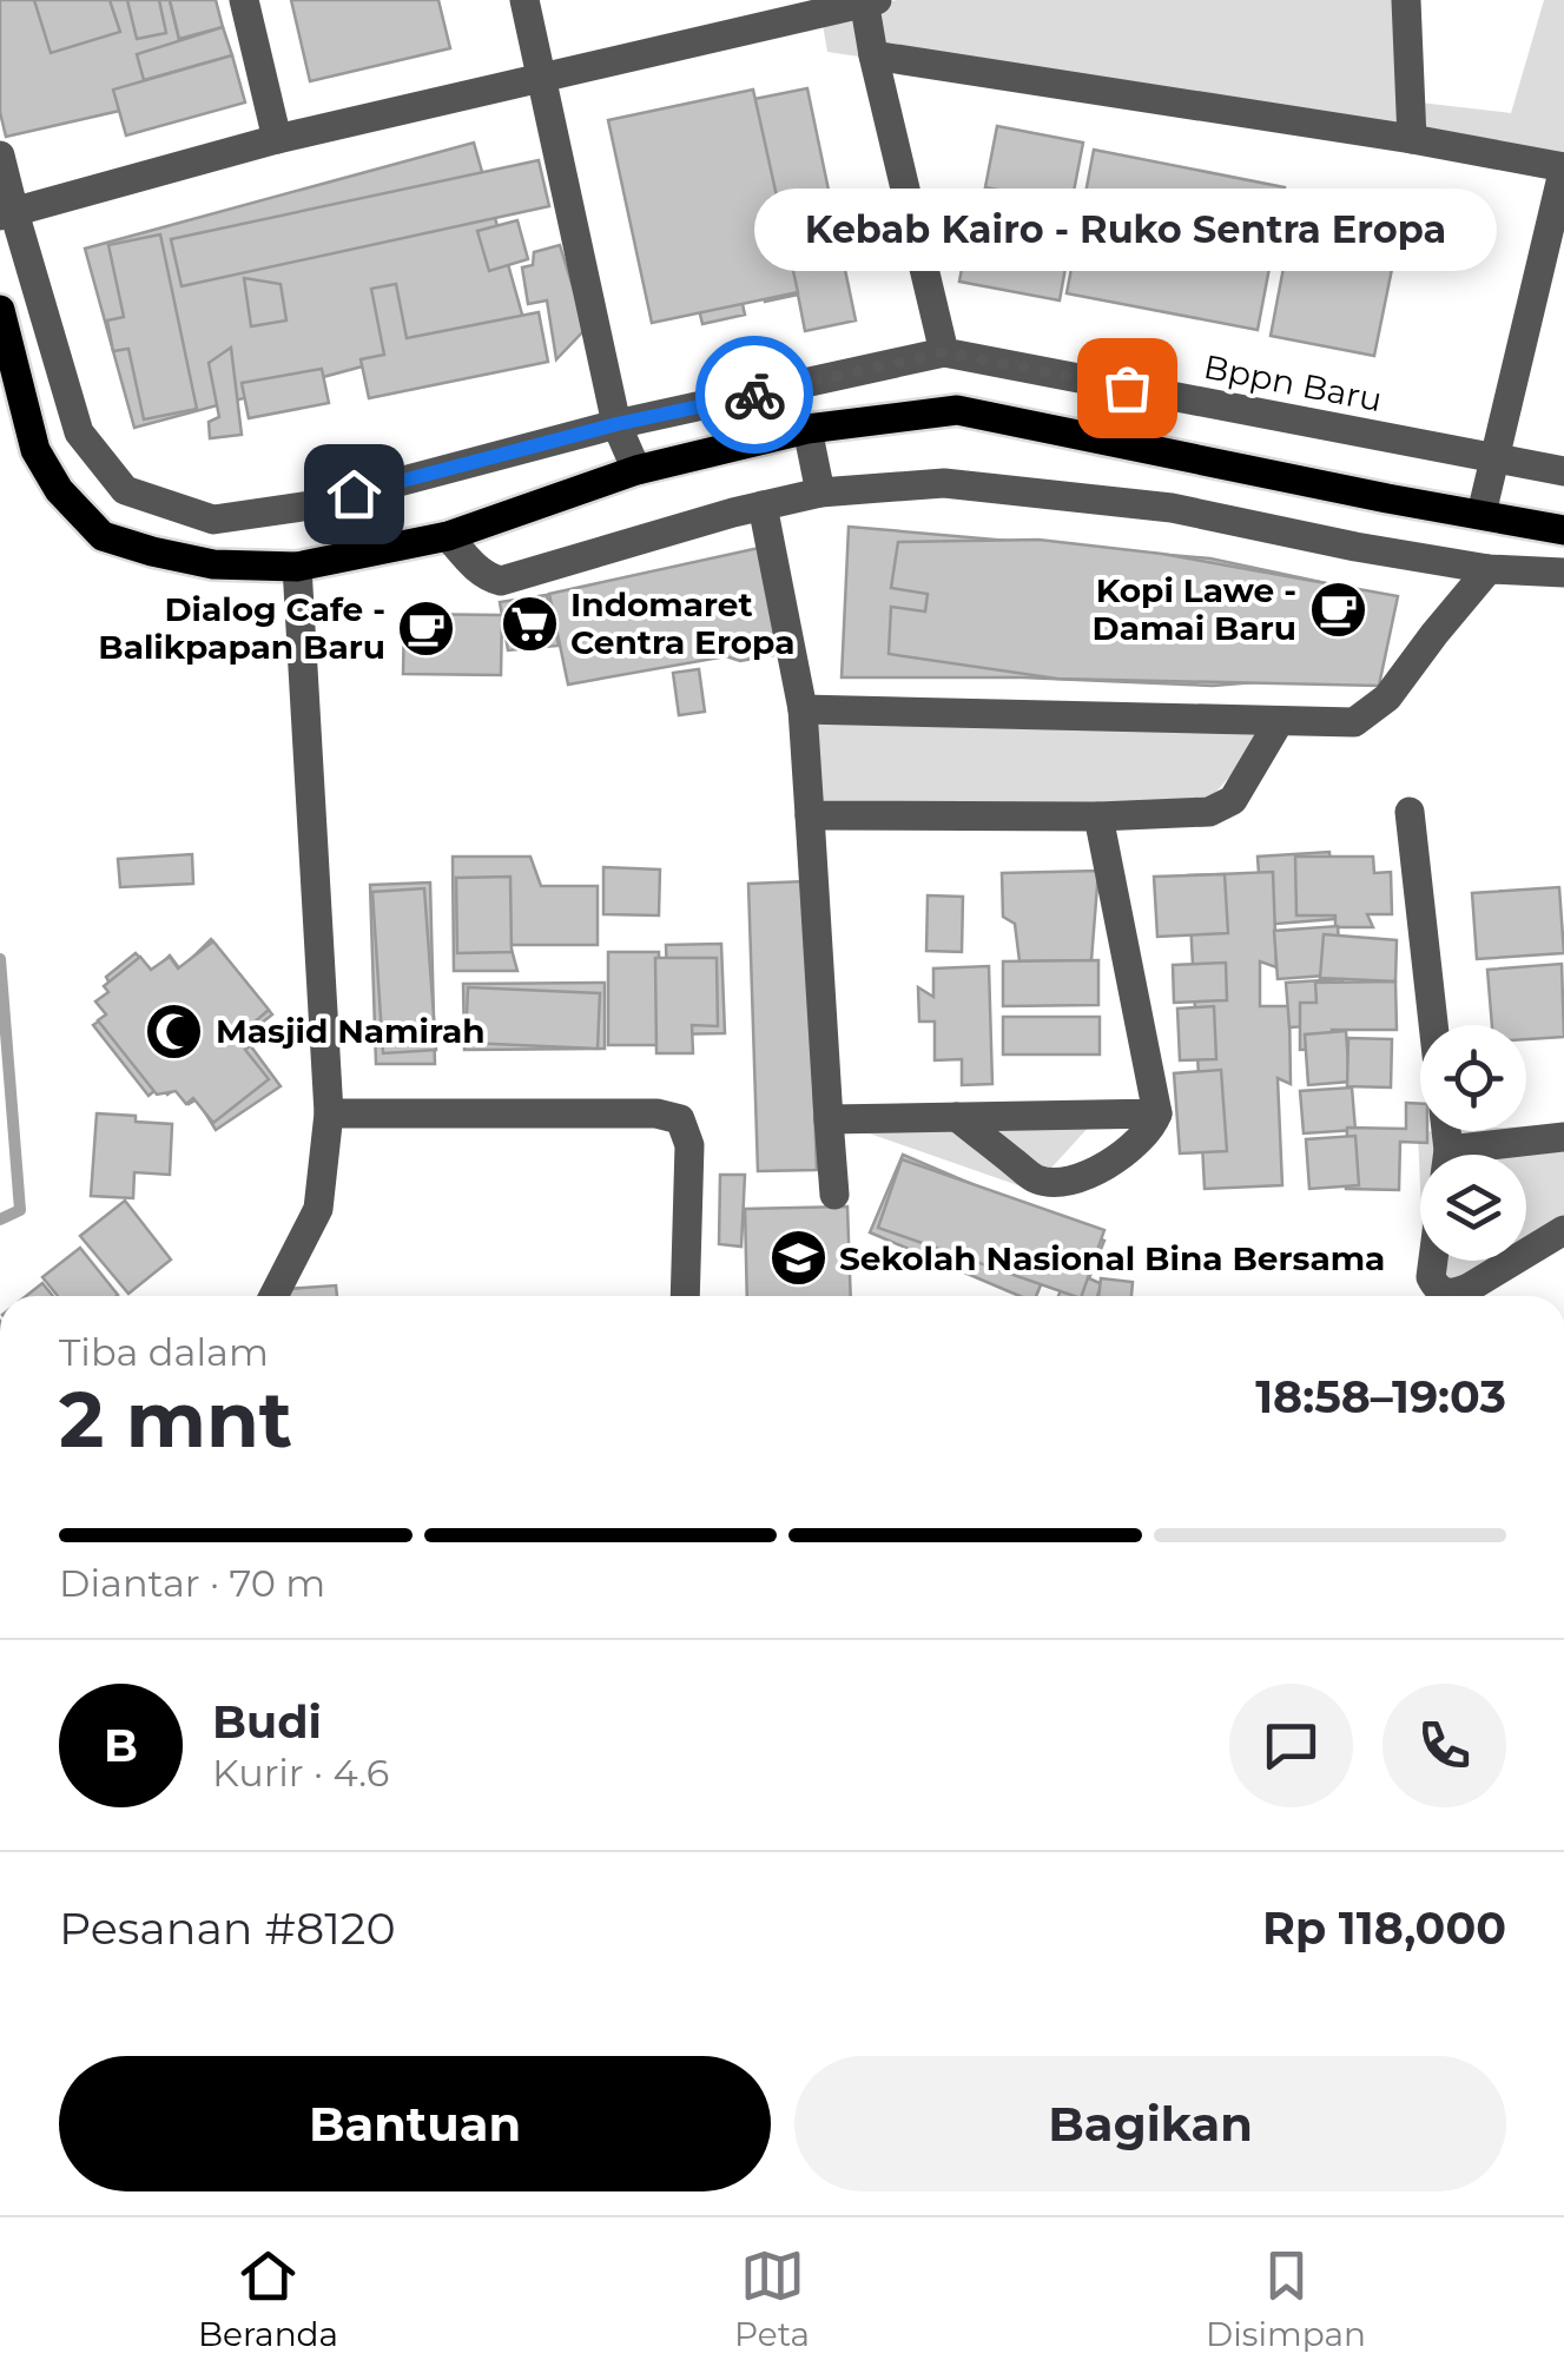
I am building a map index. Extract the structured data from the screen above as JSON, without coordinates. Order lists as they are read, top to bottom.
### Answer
{
  "streets": {
    "street": ["Bppn Baru"]
  },
  "places": {
    "other": ["Kebab Kairo - Ruko Sentra Eropa"],
    "cafe": ["Kopi Lawe - Damai Baru", "Dialog Cafe - Balikpapan Baru"],
    "supermarket": ["Indomaret Centra Eropa"],
    "mosque": ["Masjid Namirah"],
    "school or university": ["Sekolah Nasional Bina Bersama"]
  },
  "page": {
    "bubble": "Kebab Kairo - Ruko Sentra Eropa",
    "heading": ["2 mnt", "Tiba dalam", "18:58–19:03"],
    "panel": [
      "Budi",
      "Kurir · 4.6",
      "Pesanan #8120",
      "Rp 118,000"
    ],
    "bar": "Diantar · 70 m",
    "round": "B",
    "buttons": ["Bantuan", "Bagikan"],
    "tabs": ["Beranda", "Peta", "Disimpan"]
  }
}
